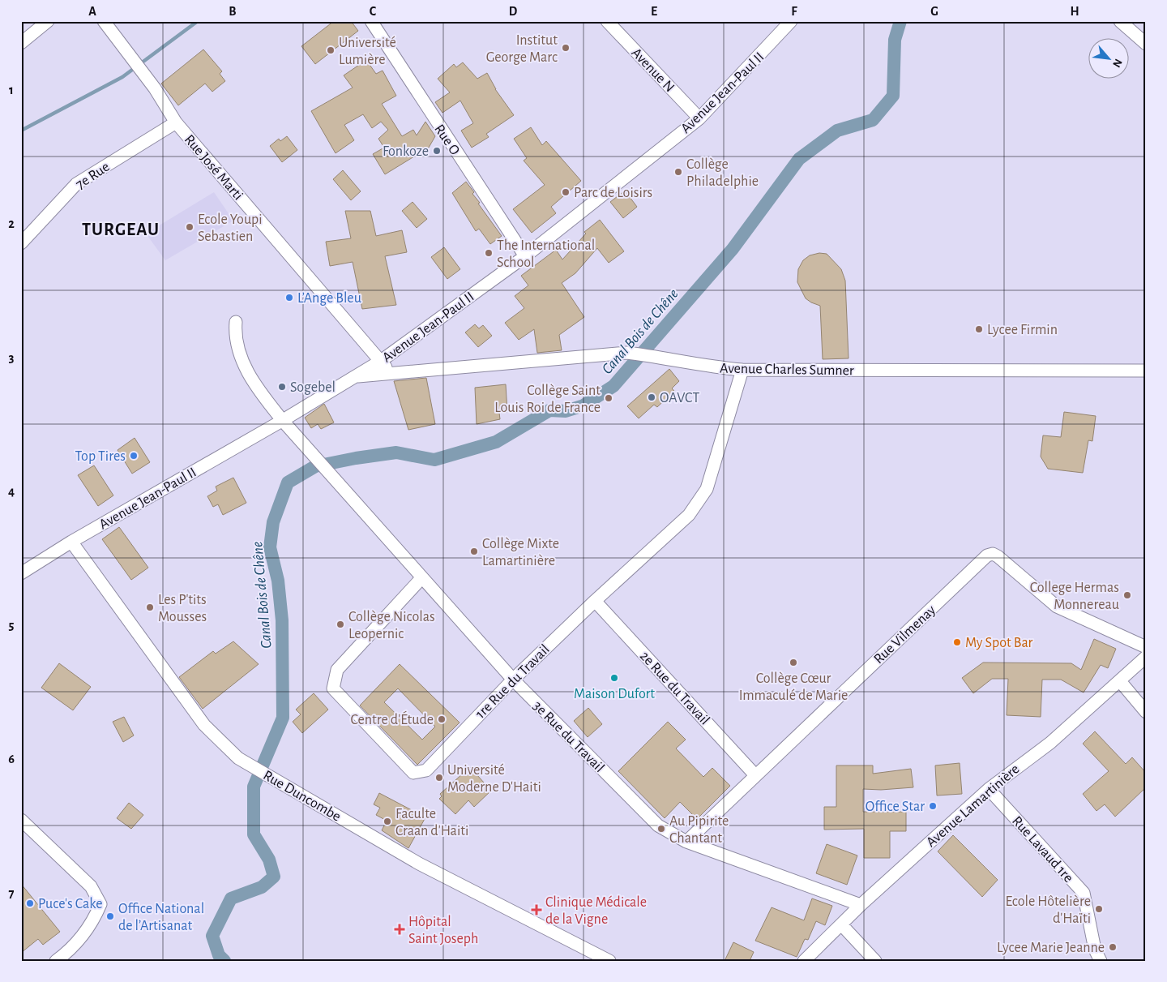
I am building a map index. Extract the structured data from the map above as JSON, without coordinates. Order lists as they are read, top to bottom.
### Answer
{
  "streets": {
    "street": [
      "Avenue N",
      "Avenue Jean-Paul II",
      "Rue O",
      "Rue José Marti",
      "7e Rue",
      "Avenue Charles Sumner",
      "Rue Vilmenay",
      "1re Rue du Travail",
      "2e Rue du Travail",
      "3e Rue du Travail",
      "Rue Duncombe",
      "Avenue Lamartinière",
      "Rue Lavaud 1re"
    ]
  },
  "crossings": [
    ["Avenue N", "Avenue Jean-Paul II"],
    ["Avenue Jean-Paul II", "Rue O"],
    ["Avenue Jean-Paul II", "Rue José Marti"],
    ["Avenue Jean-Paul II", "Avenue Charles Sumner"],
    ["Avenue Jean-Paul II", "3e Rue du Travail"],
    ["Avenue Jean-Paul II", "Rue Duncombe"],
    ["Rue José Marti", "7e Rue"],
    ["Rue José Marti", "Avenue Charles Sumner"],
    ["Avenue Charles Sumner", "1re Rue du Travail"],
    ["Rue Vilmenay", "2e Rue du Travail"],
    ["Rue Vilmenay", "3e Rue du Travail"],
    ["1re Rue du Travail", "2e Rue du Travail"],
    ["1re Rue du Travail", "3e Rue du Travail"],
    ["3e Rue du Travail", "Avenue Lamartinière"],
    ["Avenue Lamartinière", "Rue Lavaud 1re"]
  ],
  "districts": ["TURGEAU"],
  "water": ["Canal Bois de Chêne"],
  "places": {
    "other": [
      "Institut George Marc",
      "Université Lumière",
      "Fonkoze",
      "Collège Philadelphie",
      "Parc de Loisirs",
      "Ecole Youpi Sebastien",
      "The International School",
      "L’Ange Bleu",
      "Lycee Firmin",
      "Sogebel",
      "OAVCT",
      "Collège Saint Louis Roi de France",
      "Top Tires",
      "Collège Mixte Lamartinière",
      "College Hermas Monnereau",
      "Les P'tits Mousses",
      "Collège Nicolas Leopernic",
      "My Spot Bar",
      "Collège Cœur Immaculé de Marie",
      "Maison Dufort",
      "Centre d'Étude",
      "Université Moderne D'Haiti",
      "Office Star",
      "Faculte Craan d'Haiti",
      "Au Pipirite Chantant",
      "Puce's Cake",
      "Ecole Hôtelière d'Haïti",
      "Office National de l’Artisanat",
      "Lycee Marie Jeanne"
    ],
    "health": ["Clinique Médicale de la Vigne", "Hôpital Saint Joseph"]
  },
  "north": "bottom right",
  "grid": {
    "columns": [
      "A",
      "B",
      "C",
      "D",
      "E",
      "F",
      "G",
      "H"
    ],
    "rows": [
      "1",
      "2",
      "3",
      "4",
      "5",
      "6",
      "7"
    ]
  }
}
